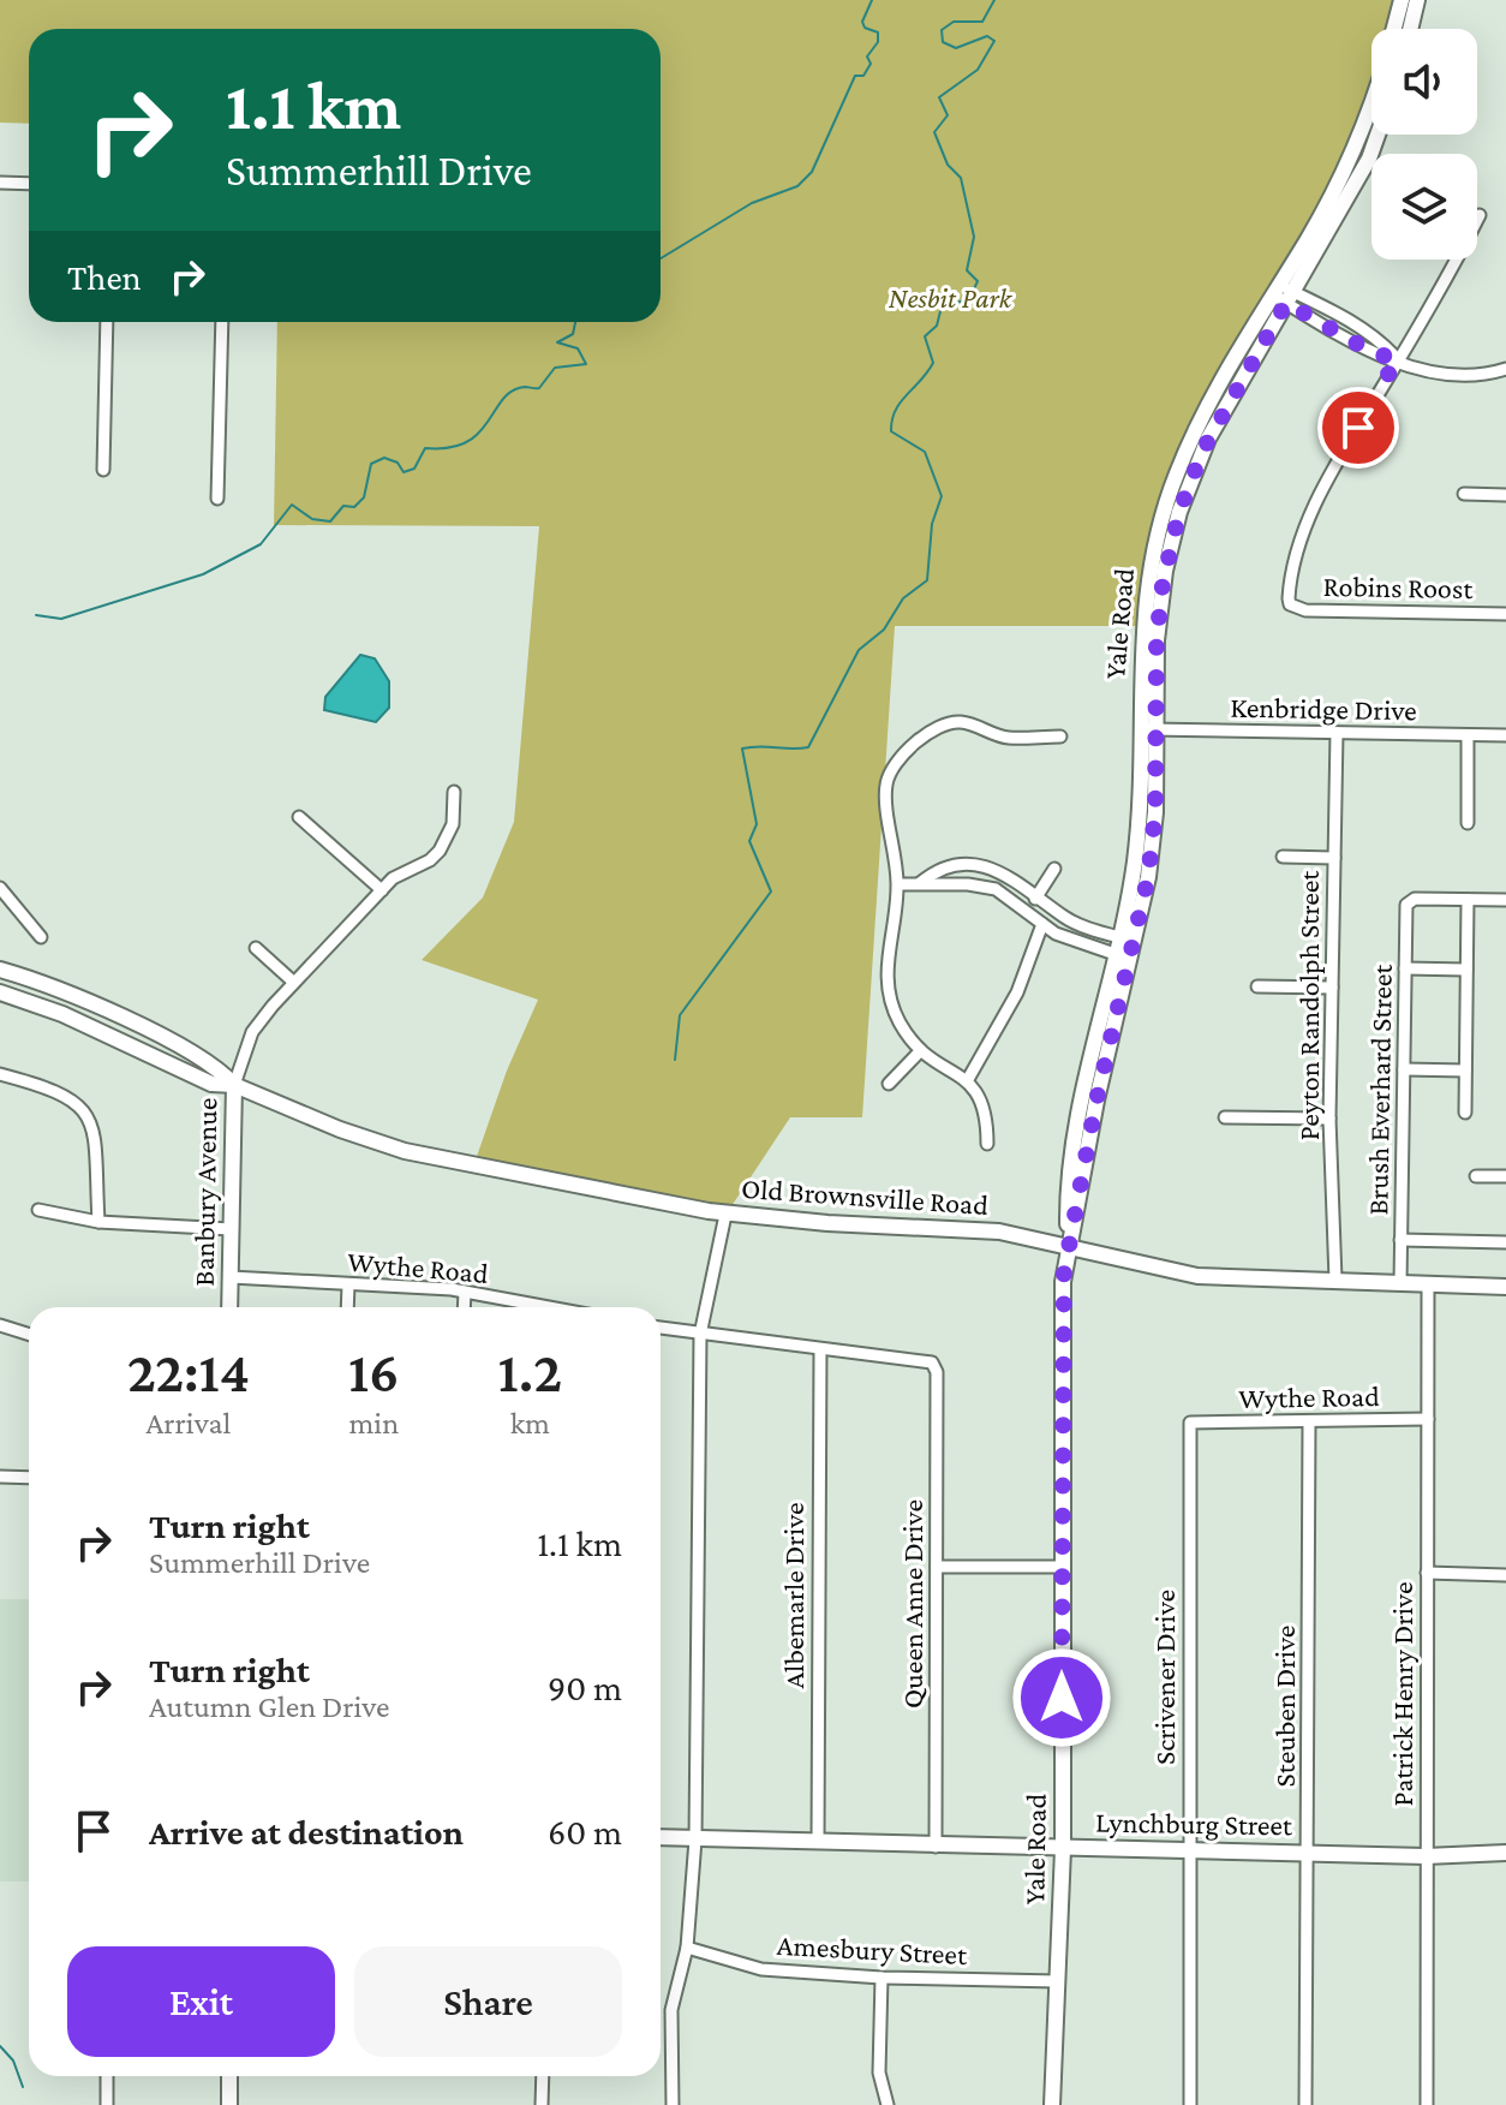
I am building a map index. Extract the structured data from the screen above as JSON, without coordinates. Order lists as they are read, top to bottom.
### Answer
{
  "streets": {
    "main road": [
      "Yale Road",
      "Banbury Avenue",
      "Old Brownsville Road",
      "Lynchburg Street"
    ],
    "street": [
      "Robins Roost",
      "Kenbridge Drive",
      "Peyton Randolph Street",
      "Brush Everhard Street",
      "Wythe Road",
      "Albemarle Drive",
      "Queen Anne Drive",
      "Scrivener Drive",
      "Patrick Henry Drive",
      "Steuben Drive",
      "Amesbury Street"
    ]
  },
  "crossings": [
    ["Yale Road", "Kenbridge Drive"],
    ["Yale Road", "Old Brownsville Road"],
    ["Yale Road", "Lynchburg Street"],
    ["Yale Road", "Amesbury Street"],
    ["Kenbridge Drive", "Peyton Randolph Street"],
    ["Peyton Randolph Street", "Old Brownsville Road"],
    ["Brush Everhard Street", "Old Brownsville Road"],
    ["Banbury Avenue", "Old Brownsville Road"],
    ["Banbury Avenue", "Wythe Road"],
    ["Old Brownsville Road", "Patrick Henry Drive"],
    ["Wythe Road", "Scrivener Drive"],
    ["Wythe Road", "Patrick Henry Drive"],
    ["Wythe Road", "Steuben Drive"],
    ["Albemarle Drive", "Queen Anne Drive"],
    ["Albemarle Drive", "Lynchburg Street"],
    ["Queen Anne Drive", "Lynchburg Street"],
    ["Scrivener Drive", "Lynchburg Street"],
    ["Patrick Henry Drive", "Lynchburg Street"],
    ["Steuben Drive", "Lynchburg Street"]
  ],
  "parks": ["Nesbit Park"],
  "page": {
    "turn": ["1.1 km", "Summerhill Drive"],
    "then": "Then",
    "eta": [
      "22:14",
      "Arrival",
      "16",
      "min",
      "1.2",
      "km"
    ],
    "list": [
      {
        "name": "Turn right",
        "note": "Summerhill Drive",
        "value": "1.1 km"
      },
      {
        "name": "Turn right",
        "note": "Autumn Glen Drive",
        "value": "90 m"
      },
      {
        "name": "Arrive at destination",
        "value": "60 m"
      }
    ],
    "buttons": ["Exit", "Share"]
  }
}
